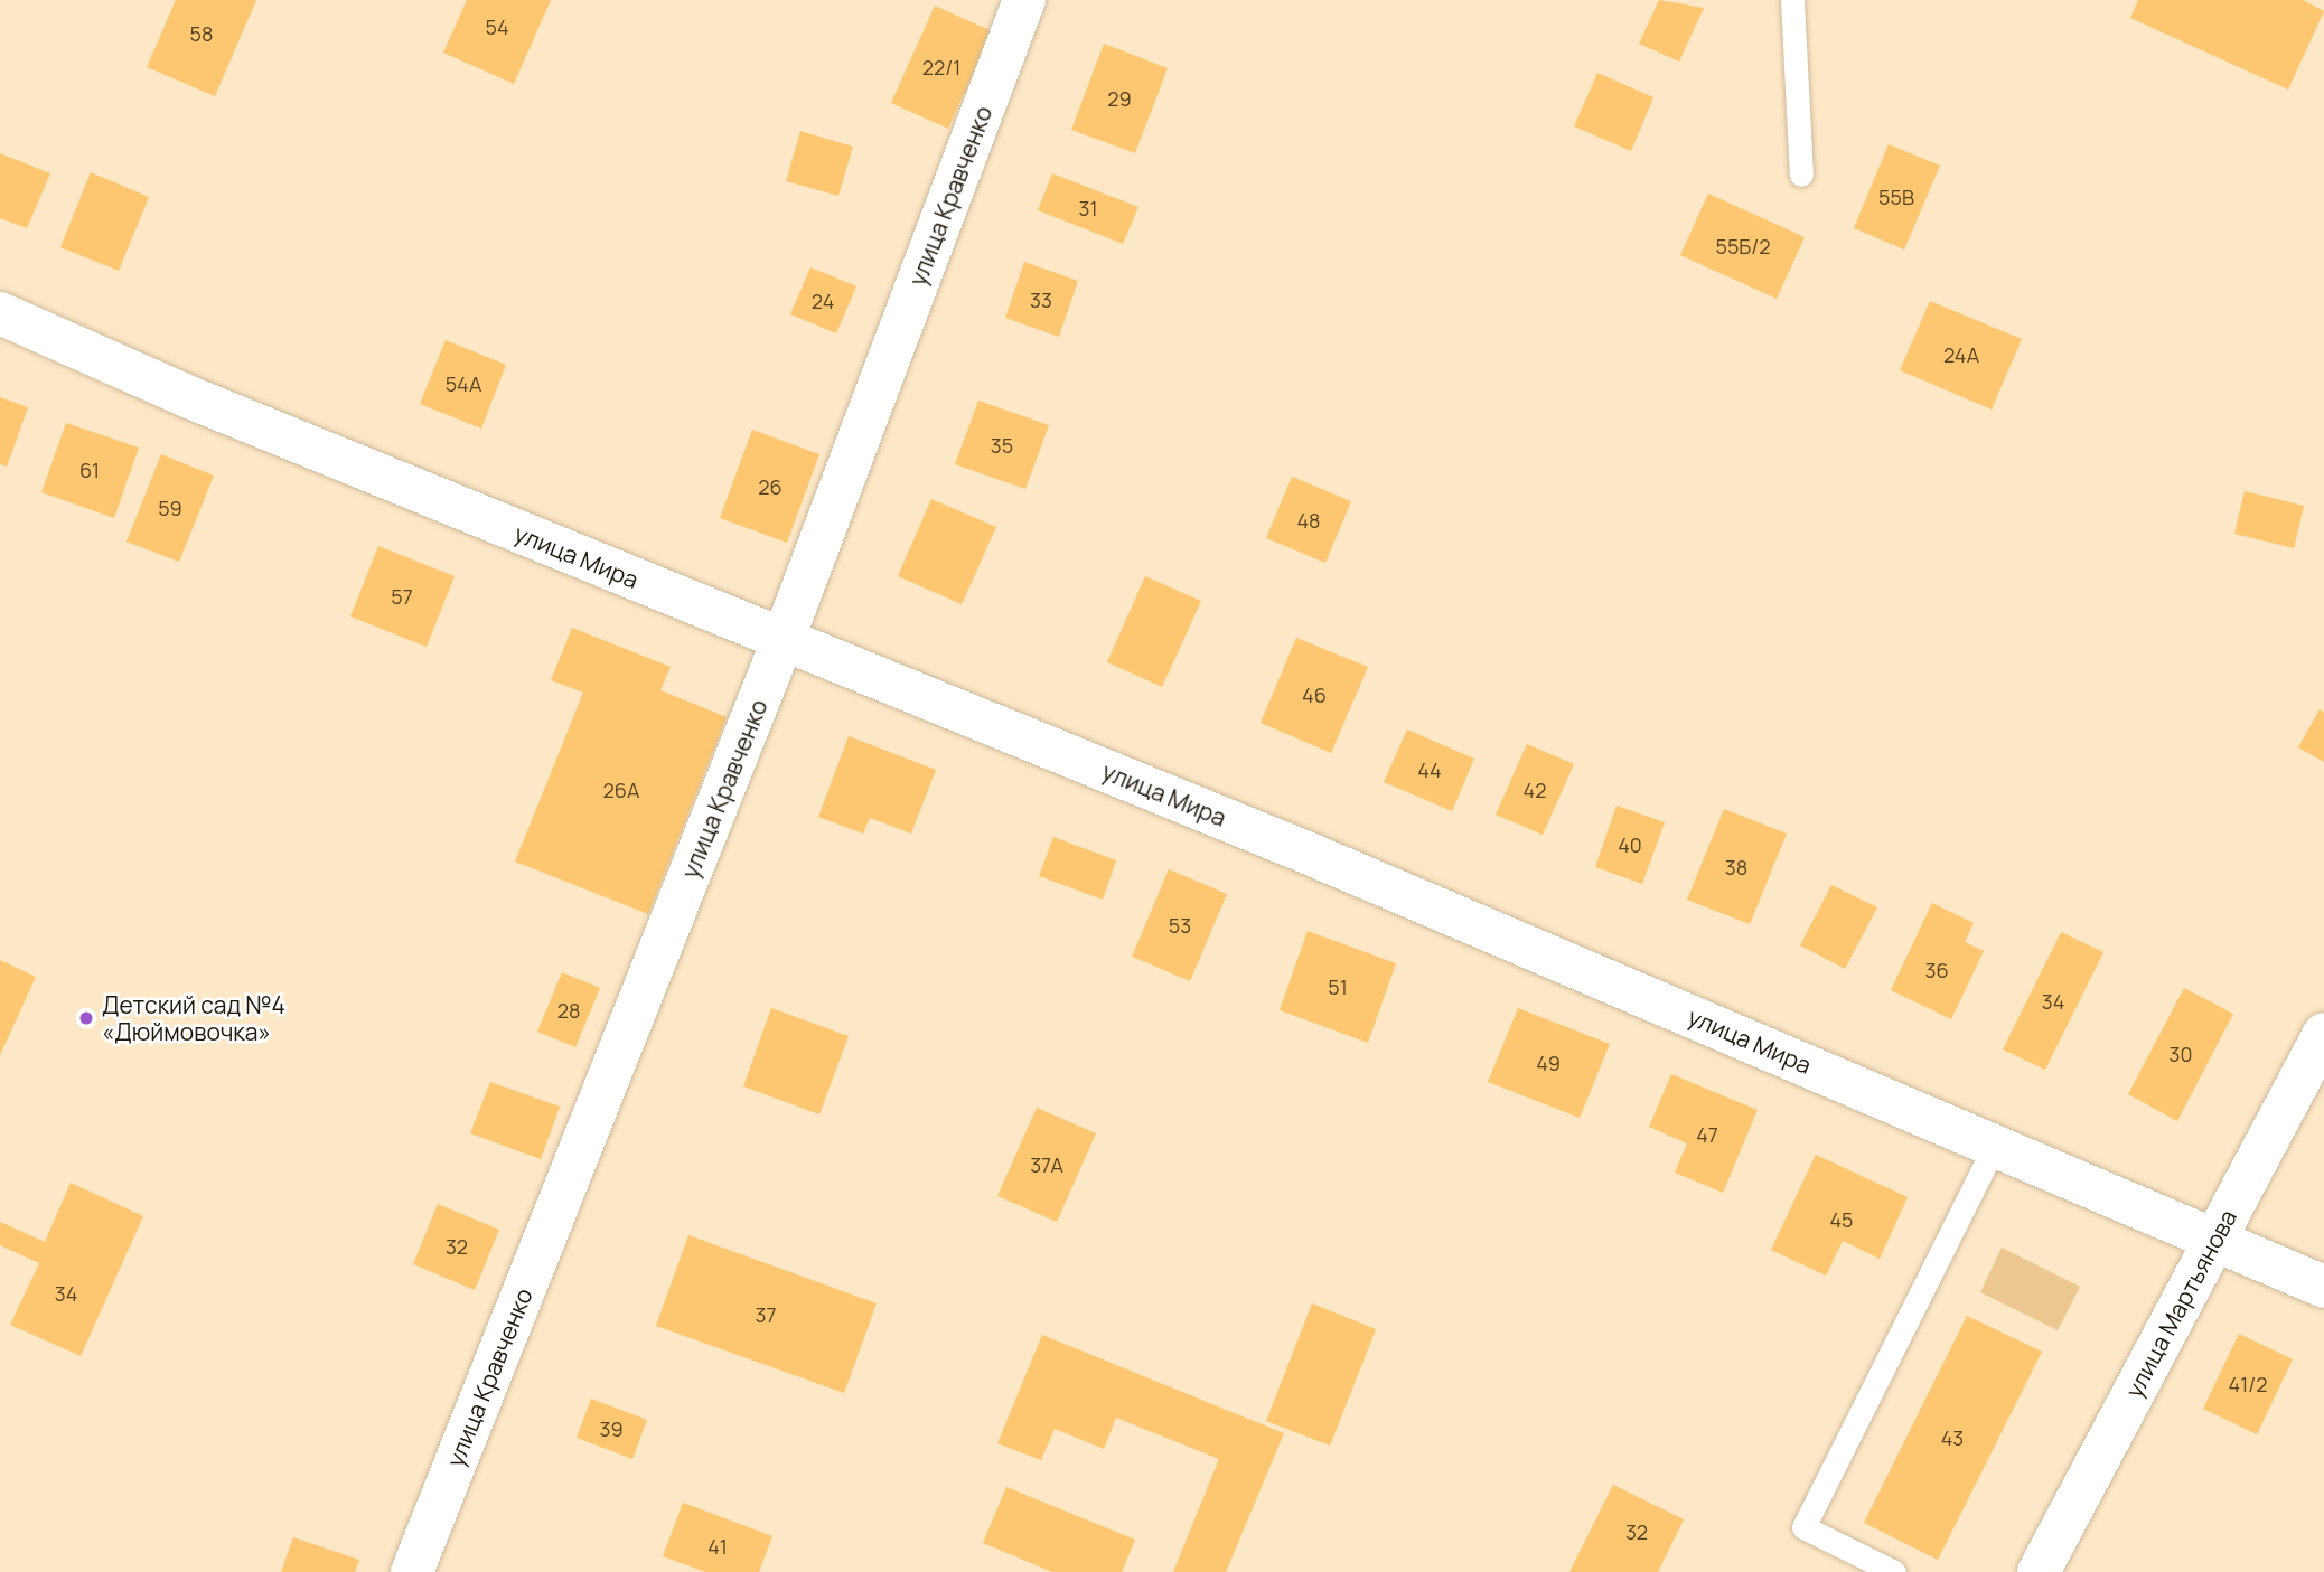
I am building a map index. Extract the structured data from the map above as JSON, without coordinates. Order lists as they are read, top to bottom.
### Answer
{
  "streets": {
    "main road": ["улица Кравченко", "улица Мира", "улица Мартьянова"]
  },
  "crossings": [
    ["улица Кравченко", "улица Мира"],
    ["улица Мира", "улица Мартьянова"]
  ],
  "places": ["Детский сад №4 «Дюймовочка»"],
  "house_numbers": [
    "54",
    "58",
    "22/1",
    "29",
    "55В",
    "31",
    "55Б/2",
    "33",
    "24",
    "24А",
    "54А",
    "35",
    "61",
    "26",
    "59",
    "48",
    "57",
    "46",
    "44",
    "26А",
    "42",
    "40",
    "38",
    "53",
    "36",
    "51",
    "34",
    "28",
    "30",
    "49",
    "47",
    "37А",
    "45",
    "32",
    "34",
    "37",
    "41/2",
    "39",
    "43",
    "32",
    "41"
  ]
}
